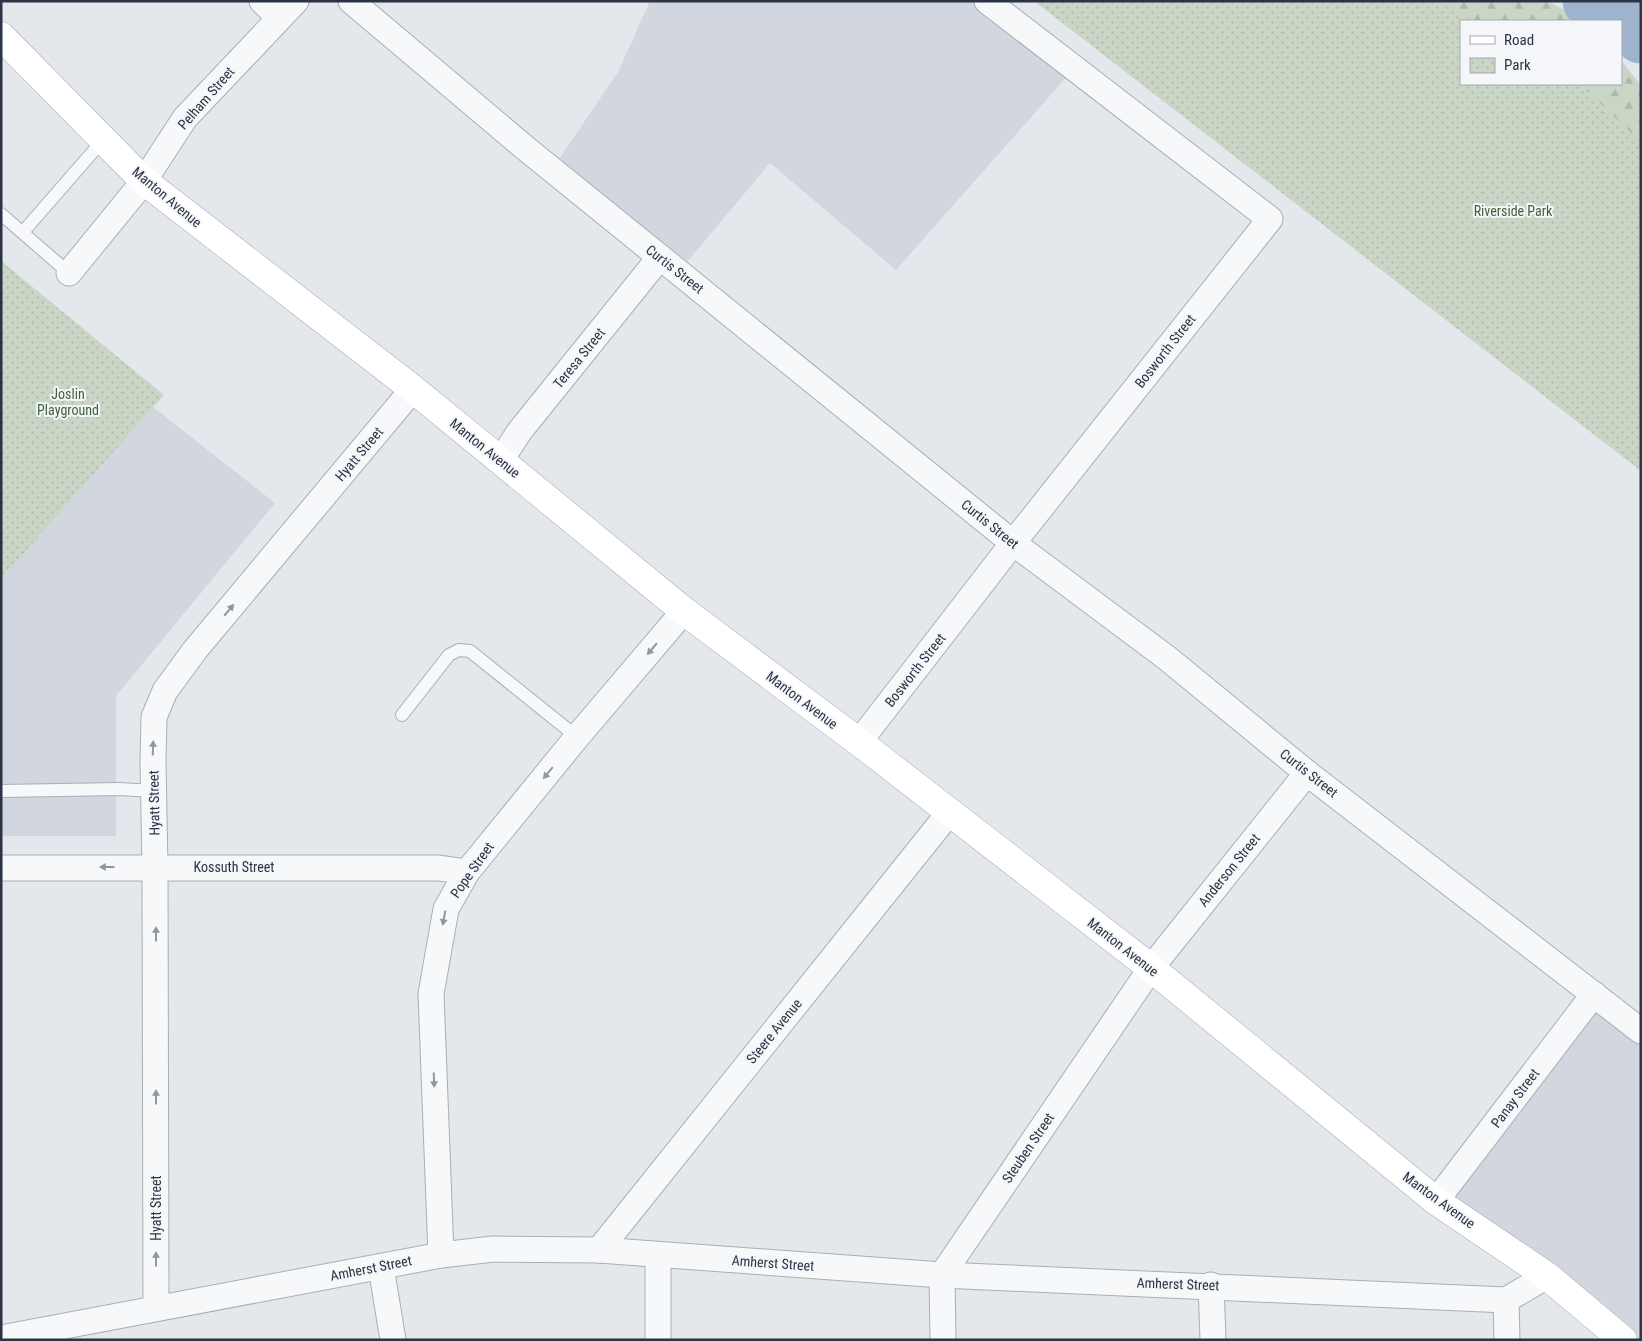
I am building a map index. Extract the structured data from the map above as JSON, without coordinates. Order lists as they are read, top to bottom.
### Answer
{
  "streets": {
    "main road": ["Manton Avenue"],
    "street": [
      "Pelham Street",
      "Curtis Street",
      "Bosworth Street",
      "Teresa Street",
      "Hyatt Street",
      "Kossuth Street",
      "Pope Street",
      "Anderson Street",
      "Steere Avenue",
      "Panay Street",
      "Steuben Street",
      "Amherst Street"
    ]
  },
  "crossings": [
    ["Pelham Street", "Manton Avenue"],
    ["Manton Avenue", "Bosworth Street"],
    ["Manton Avenue", "Teresa Street"],
    ["Manton Avenue", "Hyatt Street"],
    ["Manton Avenue", "Pope Street"],
    ["Manton Avenue", "Anderson Street"],
    ["Manton Avenue", "Steere Avenue"],
    ["Manton Avenue", "Panay Street"],
    ["Manton Avenue", "Steuben Street"],
    ["Curtis Street", "Bosworth Street"],
    ["Curtis Street", "Teresa Street"],
    ["Curtis Street", "Anderson Street"],
    ["Curtis Street", "Panay Street"],
    ["Hyatt Street", "Kossuth Street"],
    ["Hyatt Street", "Amherst Street"],
    ["Kossuth Street", "Pope Street"],
    ["Pope Street", "Amherst Street"],
    ["Anderson Street", "Steuben Street"],
    ["Steere Avenue", "Amherst Street"],
    ["Steuben Street", "Amherst Street"]
  ],
  "one_way": ["Hyatt Street", "Pope Street"],
  "parks": ["Riverside Park", "Joslin Playground"],
  "legend": ["Road", "Park"]
}
